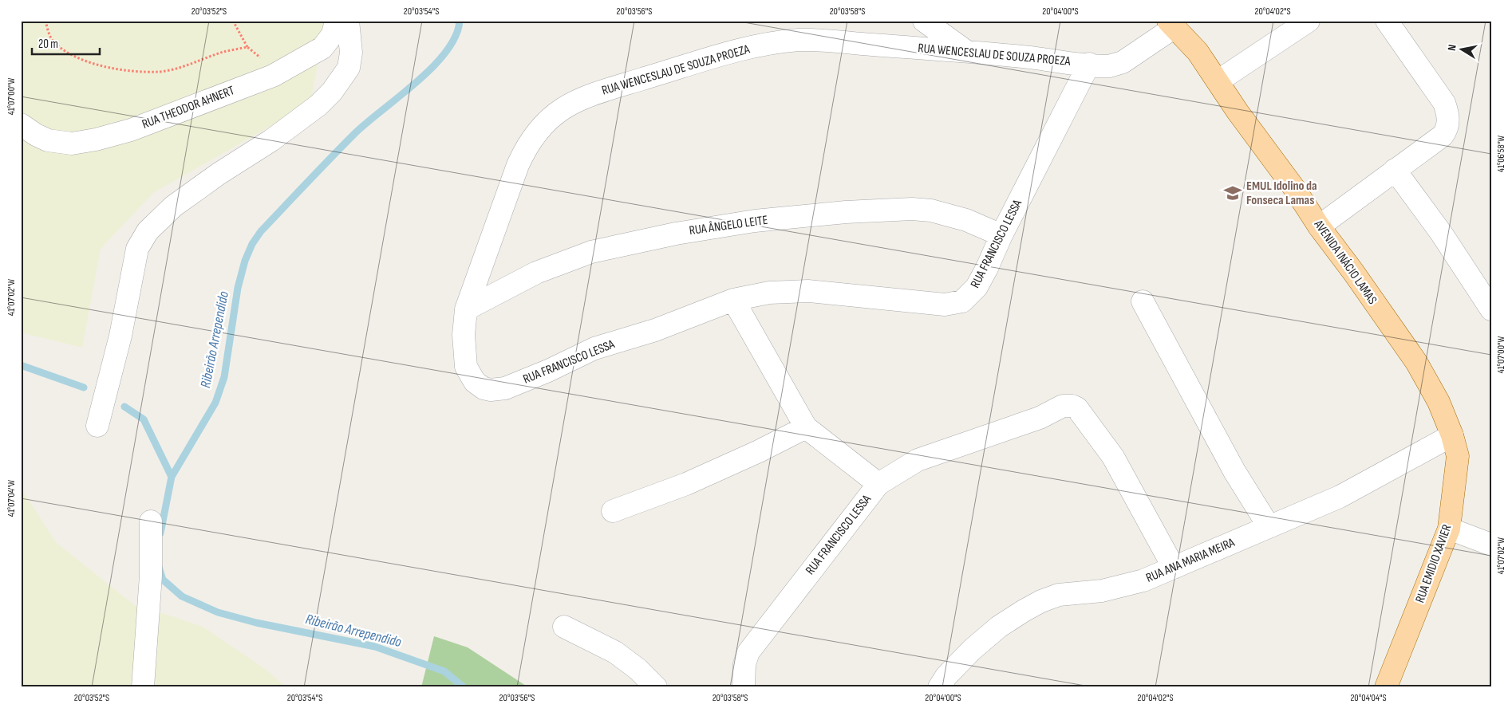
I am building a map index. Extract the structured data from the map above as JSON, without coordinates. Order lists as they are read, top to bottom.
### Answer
{
  "streets": {
    "main road": ["AVENIDA INÁCIO LAMAS", "RUA EMIDIO XAVIER"],
    "street": [
      "RUA WENCESLAU DE SOUZA PROEZA",
      "RUA THEODOR AHNERT",
      "RUA ÂNGELO LEITE",
      "RUA FRANCISCO LESSA",
      "RUA ANA MARIA MEIRA"
    ]
  },
  "crossings": [
    ["RUA WENCESLAU DE SOUZA PROEZA", "RUA ÂNGELO LEITE"],
    ["RUA WENCESLAU DE SOUZA PROEZA", "RUA FRANCISCO LESSA"],
    ["RUA WENCESLAU DE SOUZA PROEZA", "AVENIDA INÁCIO LAMAS"],
    ["RUA ÂNGELO LEITE", "RUA FRANCISCO LESSA"],
    ["AVENIDA INÁCIO LAMAS", "RUA ANA MARIA MEIRA"],
    ["AVENIDA INÁCIO LAMAS", "RUA EMIDIO XAVIER"],
    ["RUA ANA MARIA MEIRA", "RUA EMIDIO XAVIER"]
  ],
  "water": ["Ribeirão Arrependido"],
  "places": {
    "school or university": ["EMUL Idolino da Fonseca Lamas"]
  },
  "scale_bar": "20 m",
  "north": "left",
  "coordinates": [
    "20°03'52\"S",
    "20°03'54\"S",
    "20°03'56\"S",
    "20°03'58\"S",
    "20°04'00\"S",
    "20°04'02\"S",
    "41°07'00\"W",
    "41°06'58\"W",
    "41°07'02\"W",
    "41°07'04\"W",
    "20°04'04\"S"
  ]
}
